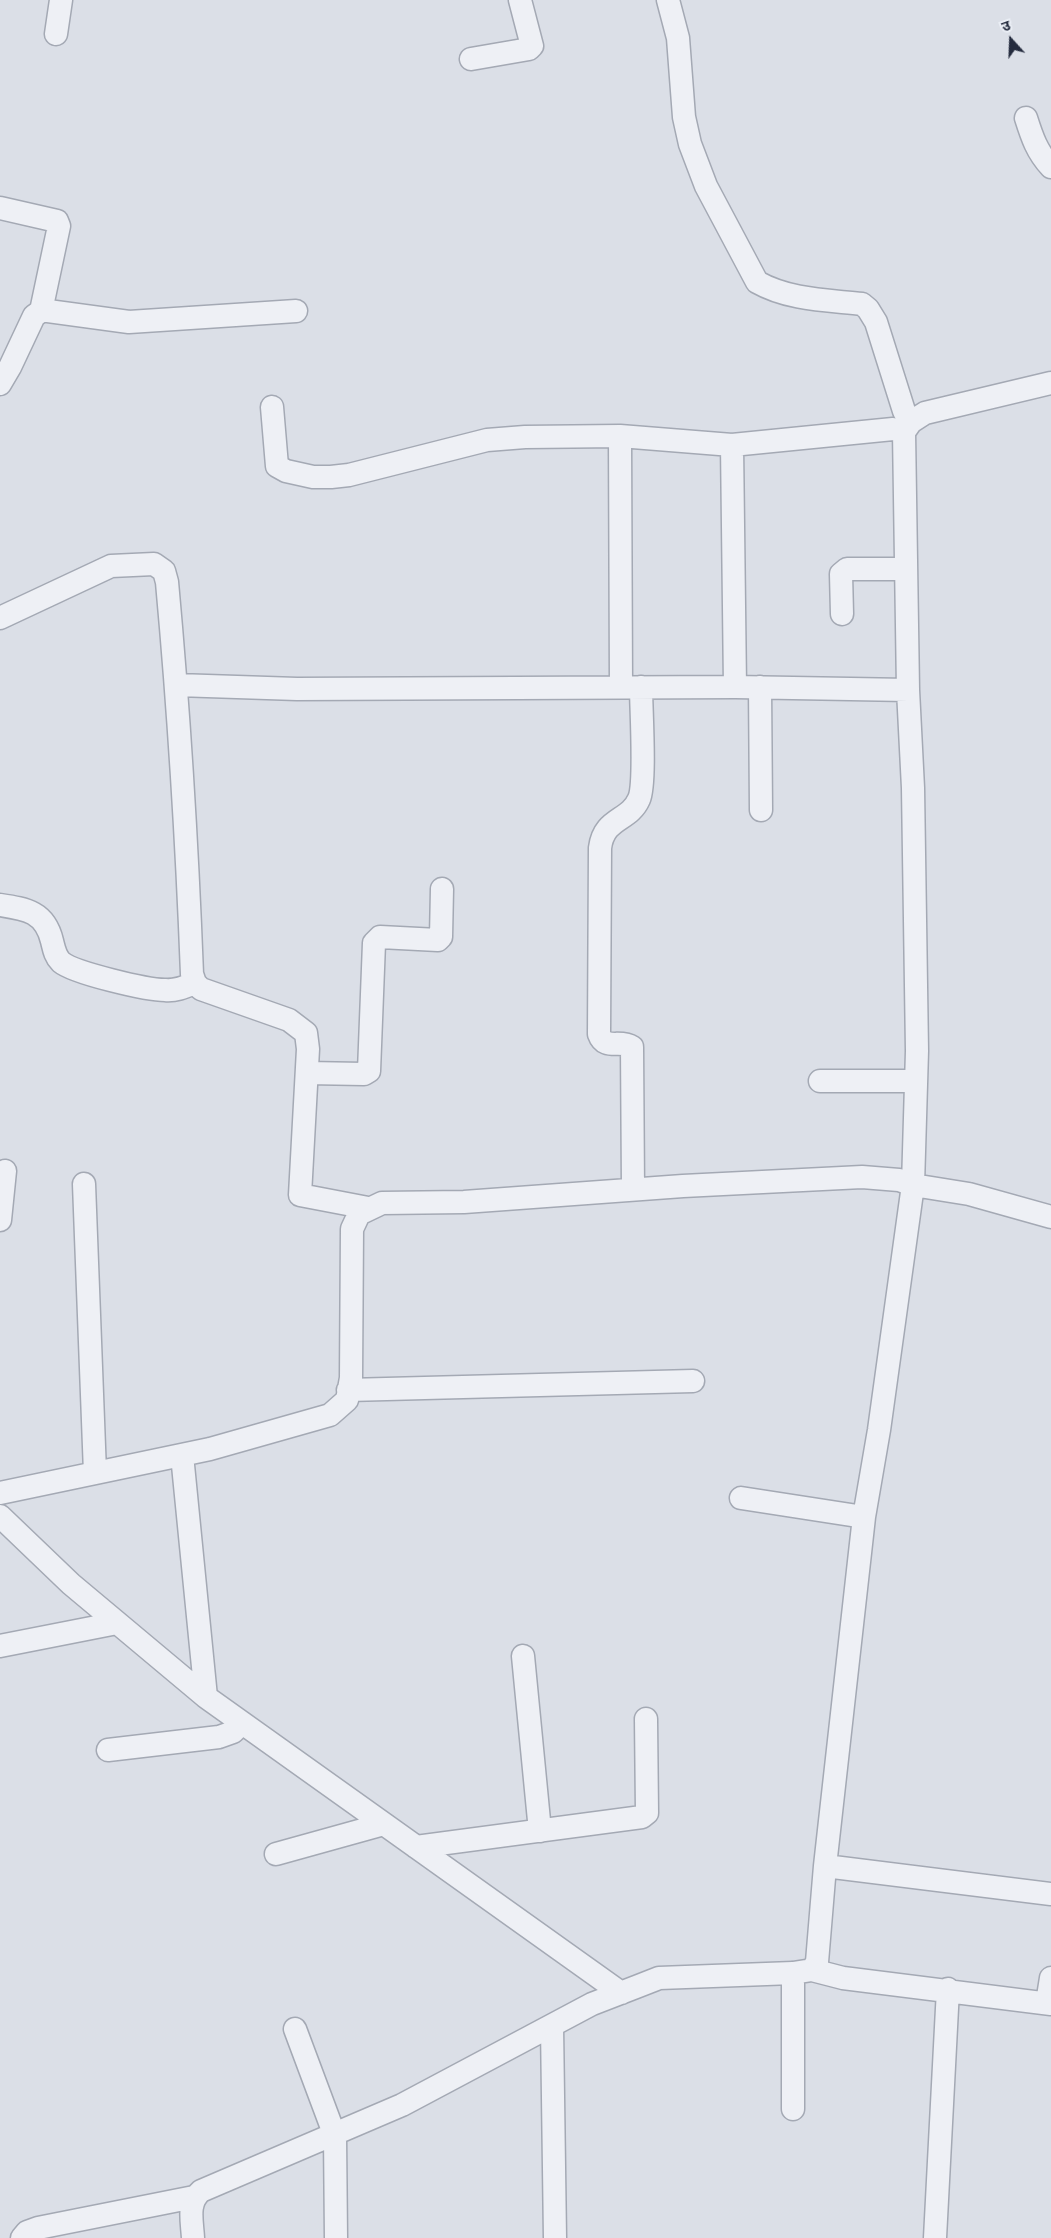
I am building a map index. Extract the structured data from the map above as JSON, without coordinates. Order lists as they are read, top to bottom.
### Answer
{
  "north": "top"
}
